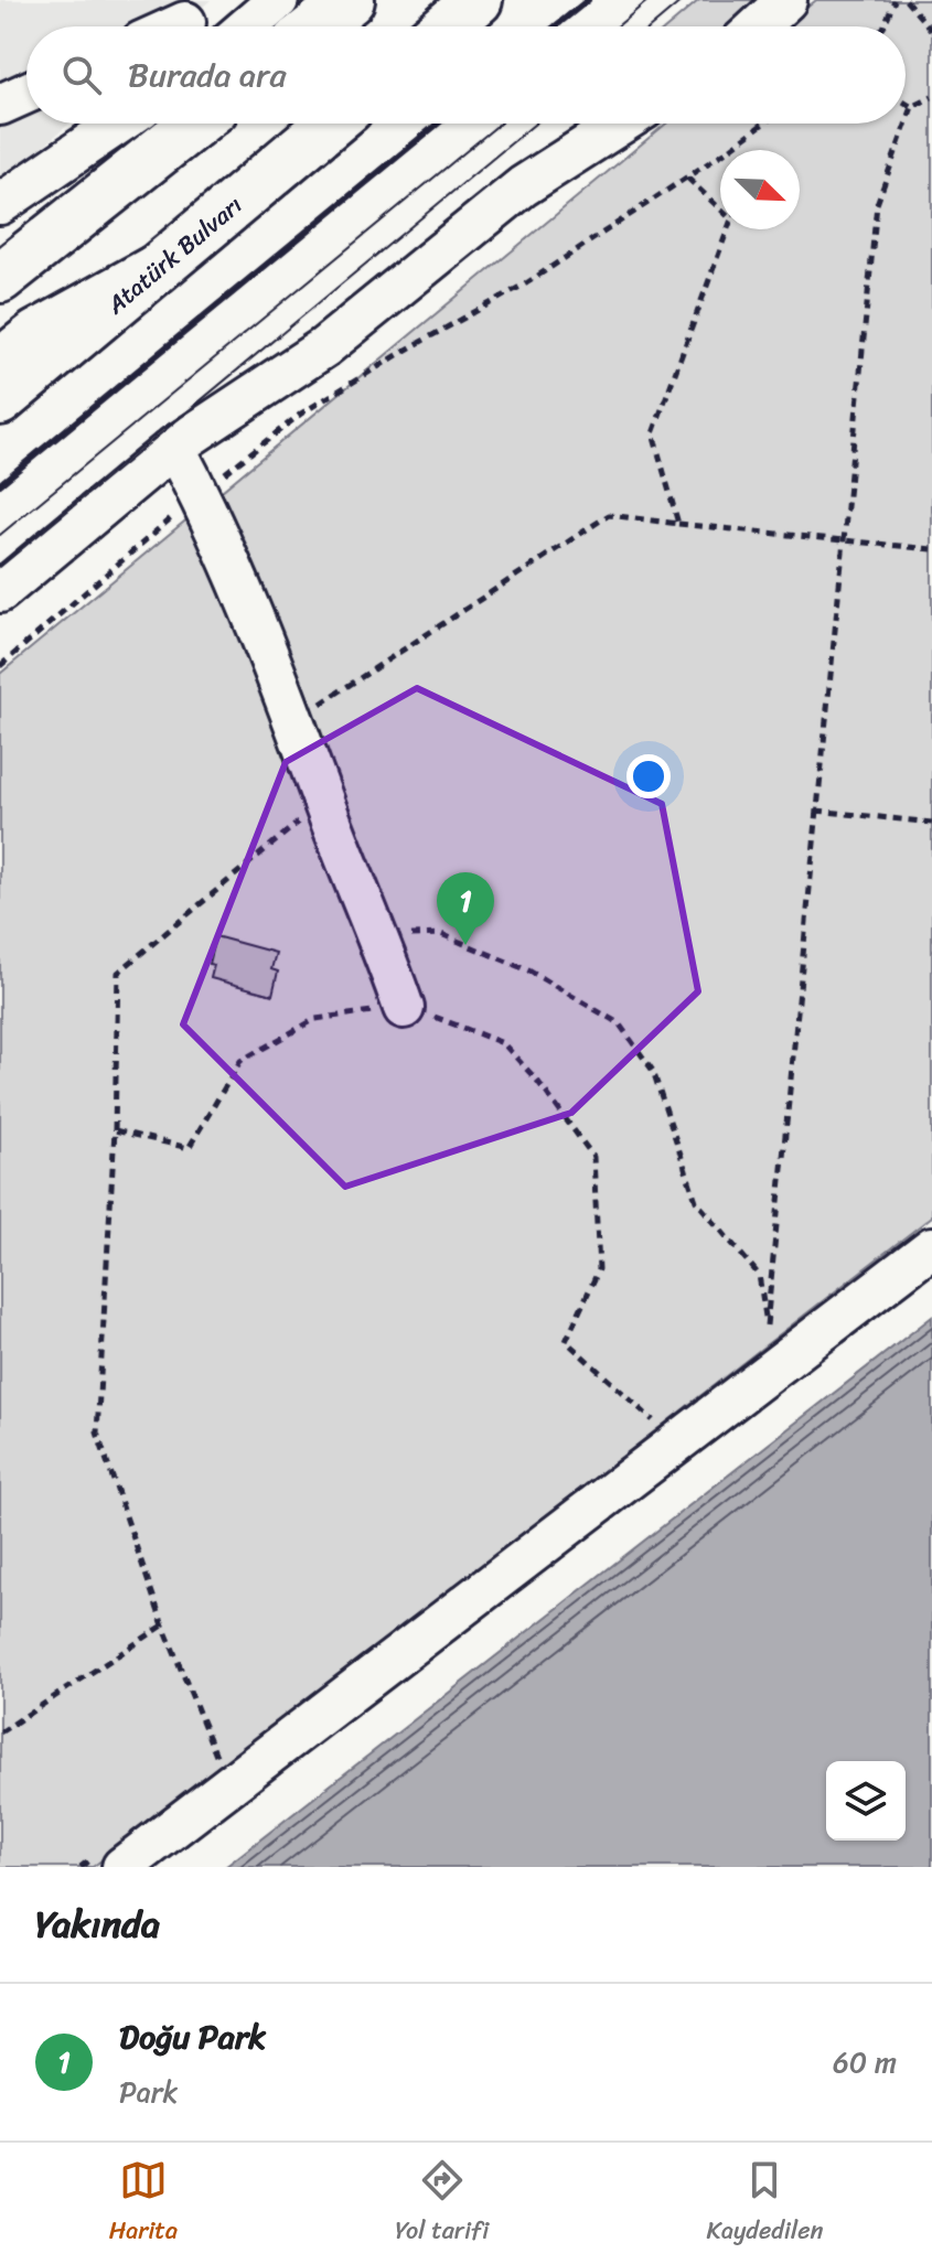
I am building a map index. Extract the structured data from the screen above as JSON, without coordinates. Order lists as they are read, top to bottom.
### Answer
{
  "streets": {
    "main road": ["Atatürk Bulvarı"]
  },
  "north": "bottom right",
  "page": {
    "search": "Burada ara",
    "pins": "1",
    "heading": "Yakında",
    "list": [
      {
        "mark": "1",
        "name": "Doğu Park",
        "note": "Park",
        "value": "60 m"
      }
    ],
    "nav": ["Harita", "Yol tarifi", "Kaydedilen"]
  }
}
